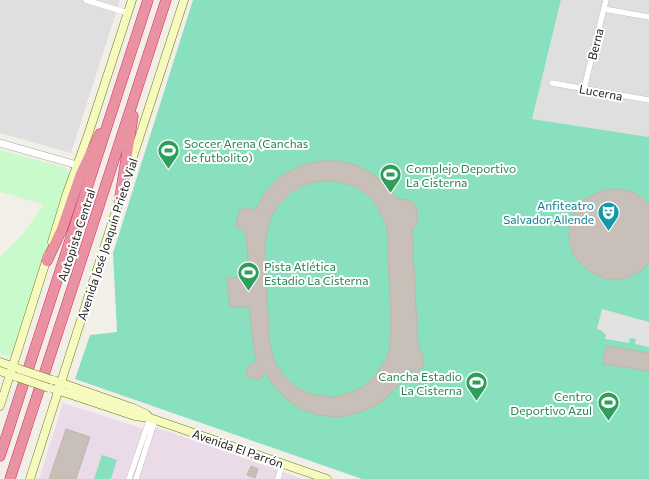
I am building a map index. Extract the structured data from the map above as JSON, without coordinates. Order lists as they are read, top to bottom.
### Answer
{
  "streets": {
    "highway": ["Autopista Central"],
    "main road": ["Avenida José Joaquín Prieto Vial", "Avenida El Parrón"],
    "street": ["Berna", "Lucerna"]
  },
  "crossings": [
    ["Berna", "Lucerna"],
    ["Avenida José Joaquín Prieto Vial", "Avenida El Parrón"]
  ],
  "places": {
    "sports": [
      "Soccer Arena (Canchas de futbolito)",
      "Complejo Deportivo La Cisterna",
      "Pista Atlética Estadio La Cisterna",
      "Cancha Estadio La Cisterna",
      "Centro Deportivo Azul"
    ],
    "theatre": ["Anfiteatro Salvador Allende"]
  }
}
